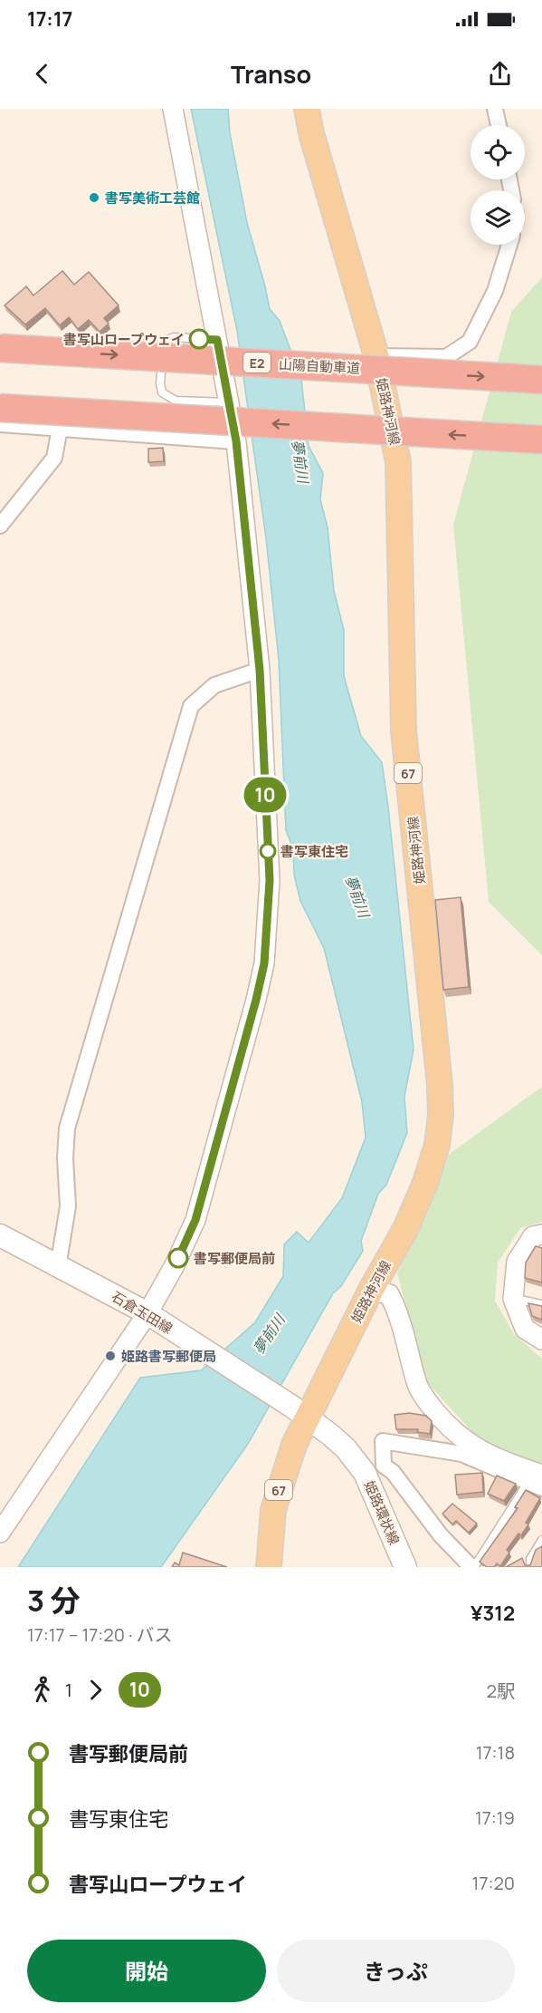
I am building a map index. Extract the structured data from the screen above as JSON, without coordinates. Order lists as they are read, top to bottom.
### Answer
{
  "streets": {
    "highway": ["E2", "山陽自動車道"],
    "main road": [
      "姫路神河線",
      "67",
      "石倉玉田線",
      "姫路環状線"
    ]
  },
  "crossings": [
    ["姫路神河線", "石倉玉田線"],
    ["姫路神河線", "姫路環状線"],
    ["石倉玉田線", "姫路環状線"]
  ],
  "water": ["夢前川"],
  "places": [
    "書写美術工芸館",
    "書写山ロープウェイ",
    "書写東住宅",
    "書写郵便局前",
    "姫路書写郵便局"
  ],
  "lines": ["bus line 10"],
  "page": {
    "status": "17:17",
    "header": "Transo",
    "on_map": "10",
    "heading": ["3 分", "17:17 – 17:20 · バス", "¥312"],
    "legs": ["1", "10", "2駅"],
    "list": [
      {
        "name": "書写郵便局前",
        "value": "17:18"
      },
      {
        "name": "書写東住宅",
        "value": "17:19"
      },
      {
        "name": "書写山ロープウェイ",
        "value": "17:20"
      }
    ],
    "buttons": ["開始", "きっぷ"]
  }
}
